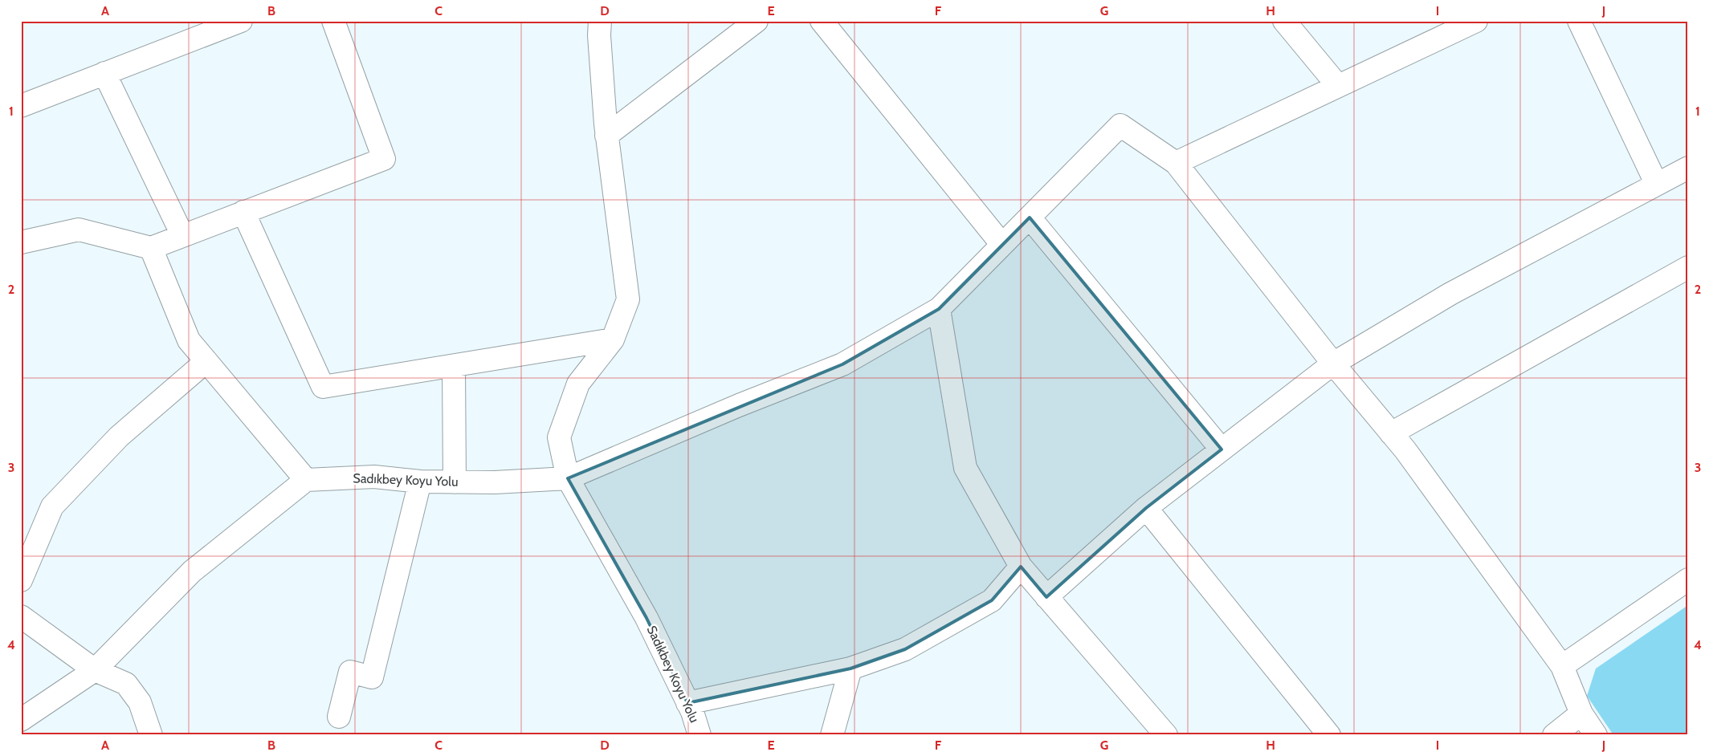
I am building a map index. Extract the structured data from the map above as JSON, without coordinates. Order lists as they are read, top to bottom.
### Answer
{
  "streets": {
    "street": ["Sadıkbey Koyu Yolu"]
  },
  "grid": {
    "columns": [
      "A",
      "B",
      "C",
      "D",
      "E",
      "F",
      "G",
      "H",
      "I",
      "J"
    ],
    "rows": [
      "1",
      "2",
      "3",
      "4"
    ]
  }
}
